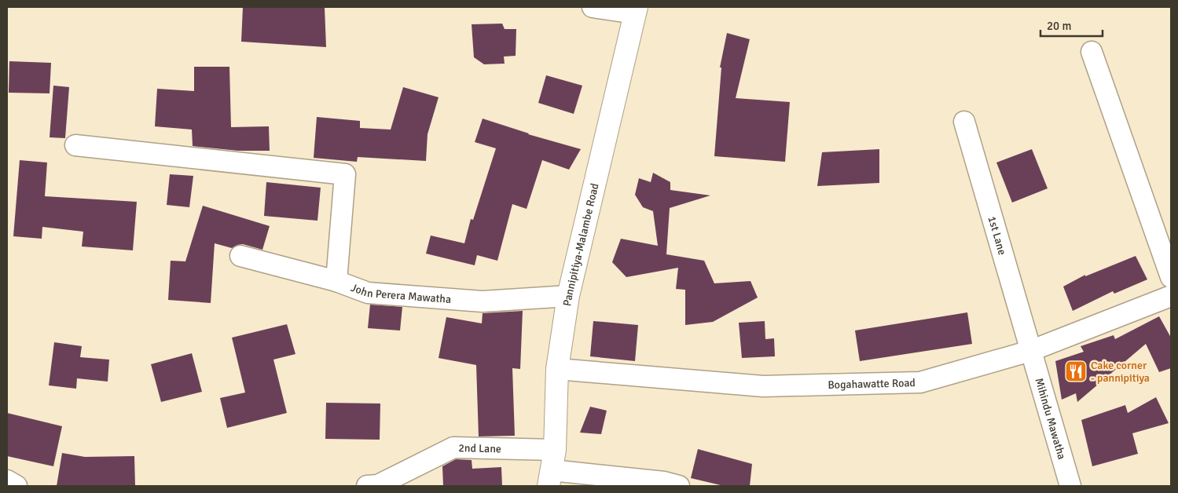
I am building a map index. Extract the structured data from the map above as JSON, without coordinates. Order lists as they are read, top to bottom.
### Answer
{
  "streets": {
    "street": [
      "1st Lane",
      "Pannipitiya-Malambe Road",
      "John Perera Mawatha",
      "Bogahawatte Road",
      "Mihindu Mawatha",
      "2nd Lane"
    ]
  },
  "crossings": [
    ["1st Lane", "Bogahawatte Road"],
    ["1st Lane", "Mihindu Mawatha"],
    ["Pannipitiya-Malambe Road", "John Perera Mawatha"],
    ["Pannipitiya-Malambe Road", "Bogahawatte Road"],
    ["Pannipitiya-Malambe Road", "2nd Lane"],
    ["Bogahawatte Road", "Mihindu Mawatha"]
  ],
  "places": {
    "restaurant": ["Cake corner - pannipitiya"]
  },
  "scale_bar": "20 m"
}
